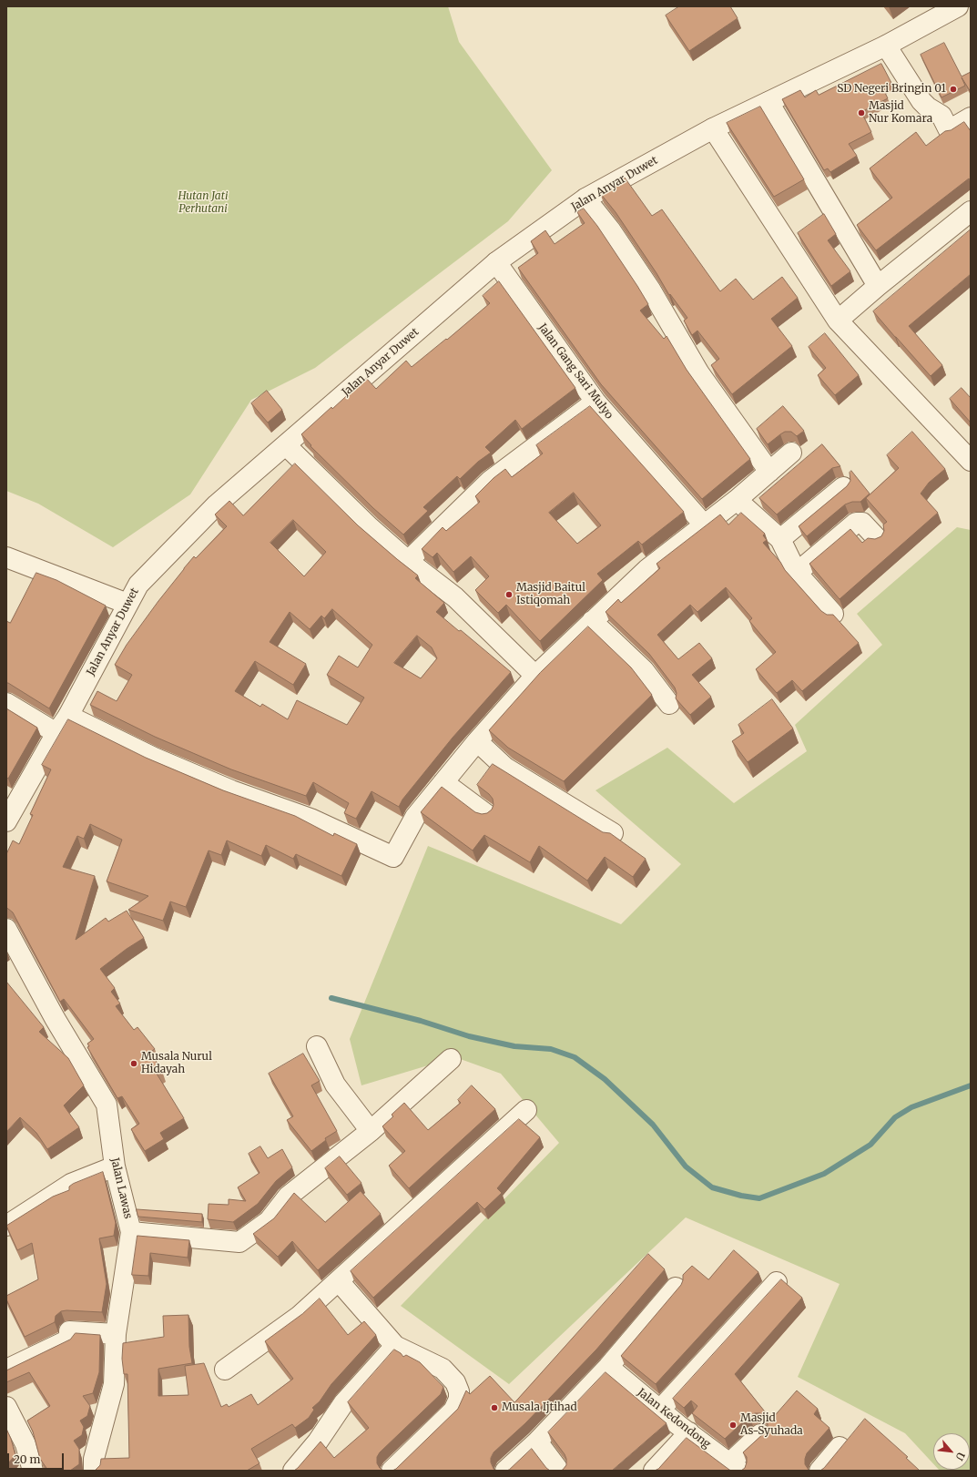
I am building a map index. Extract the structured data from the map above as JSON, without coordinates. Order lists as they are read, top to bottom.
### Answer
{
  "streets": {
    "street": [
      "Jalan Anyar Duwet",
      "Jalan Gang Sari Mulyo",
      "Jalan Lawas",
      "Jalan Kedondong"
    ]
  },
  "crossings": [
    ["Jalan Anyar Duwet", "Jalan Gang Sari Mulyo"]
  ],
  "parks": ["Hutan Jati Perhutani"],
  "places": [
    "SD Negeri Bringin 01",
    "Masjid Nur Komara",
    "Masjid Baitul Istiqomah",
    "Musala Nurul Hidayah",
    "Musala Ijtihad",
    "Masjid As-Syuhada"
  ],
  "scale_bar": "20 m",
  "north": "bottom right"
}
